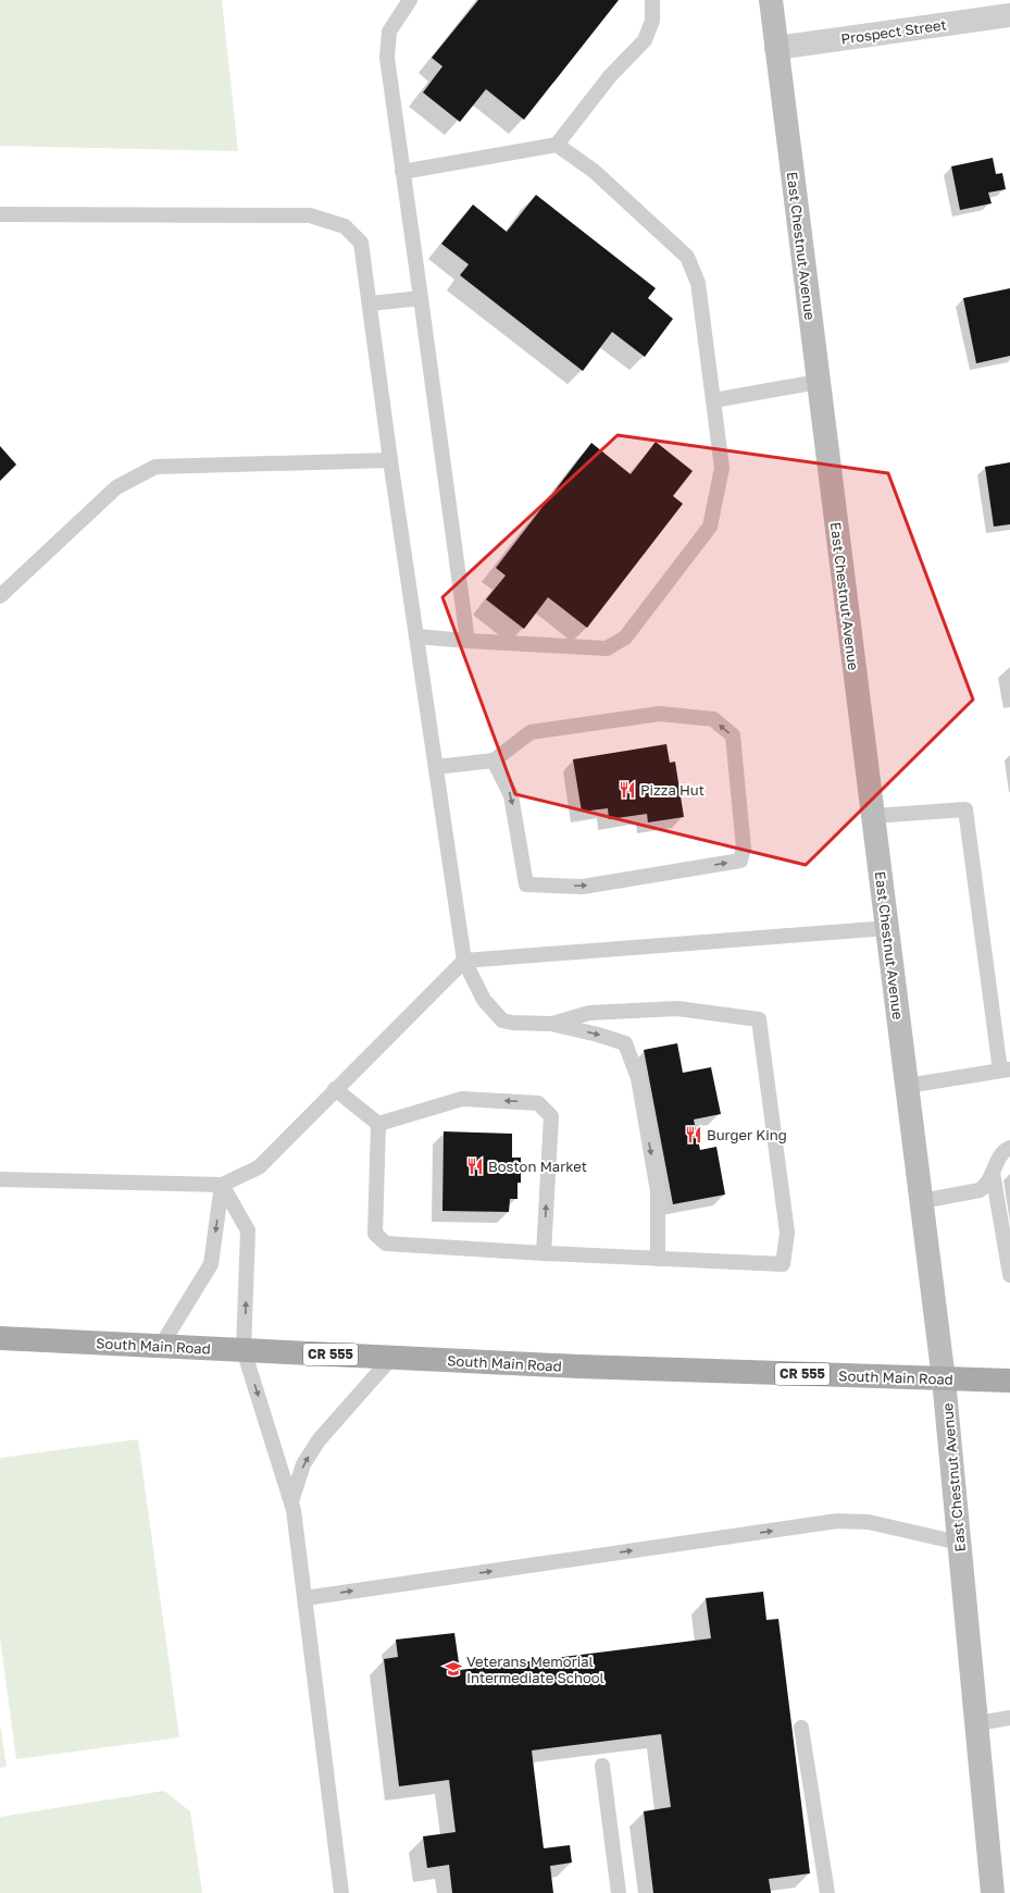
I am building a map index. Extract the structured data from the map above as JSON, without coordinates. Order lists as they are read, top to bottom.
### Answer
{
  "streets": {
    "main road": ["South Main Road", "CR 555"],
    "street": ["Prospect Street", "East Chestnut Avenue"]
  },
  "crossings": [
    ["Prospect Street", "East Chestnut Avenue"],
    ["East Chestnut Avenue", "South Main Road"]
  ],
  "places": {
    "restaurant": ["Pizza Hut", "Burger King", "Boston Market"],
    "school or university": ["Veterans Memorial Intermediate School"]
  }
}
